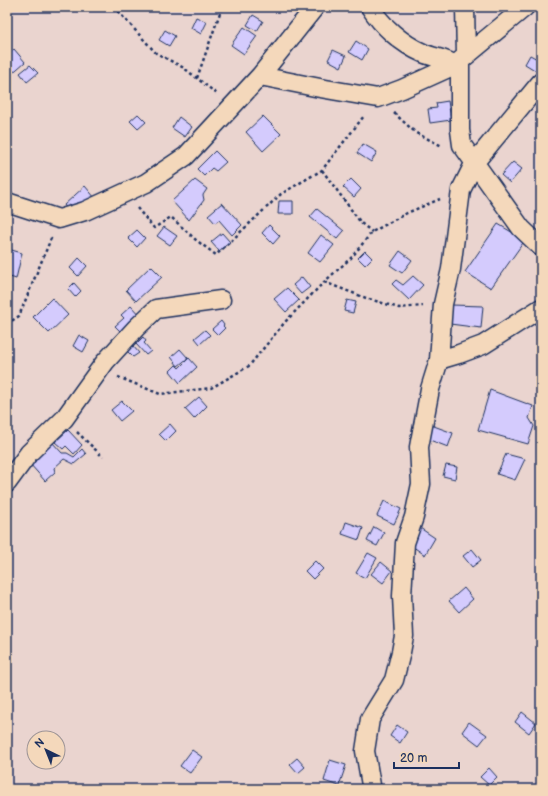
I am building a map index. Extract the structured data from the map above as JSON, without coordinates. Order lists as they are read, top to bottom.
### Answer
{
  "scale_bar": "20 m",
  "north": "top left"
}
